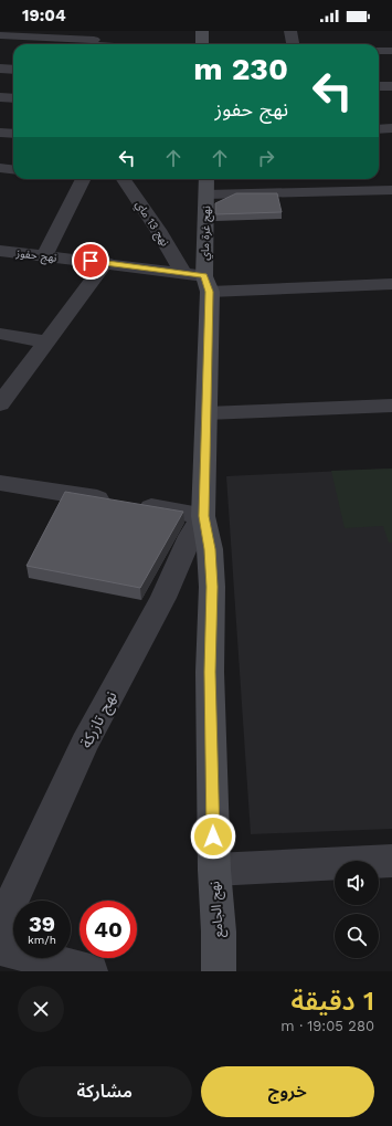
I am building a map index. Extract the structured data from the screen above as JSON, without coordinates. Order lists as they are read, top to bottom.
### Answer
{
  "streets": {
    "street": [
      "نهج 13 ماي",
      "نهج غرة ماي",
      "نهج حفوز",
      "نهج تازركة",
      "نهج الجامع"
    ]
  },
  "crossings": [
    ["نهج 13 ماي", "نهج حفوز"],
    ["نهج غرة ماي", "نهج حفوز"],
    ["نهج غرة ماي", "نهج الجامع"],
    ["نهج حفوز", "نهج الجامع"],
    ["نهج تازركة", "نهج الجامع"]
  ],
  "page": {
    "status": "19:04",
    "turn": ["230 m", "نهج حفوز"],
    "speed": "39 km/h",
    "limit": "40",
    "heading": ["1 دقيقة", "280 m · 19:05"],
    "buttons": ["خروج", "مشاركة"]
  }
}
